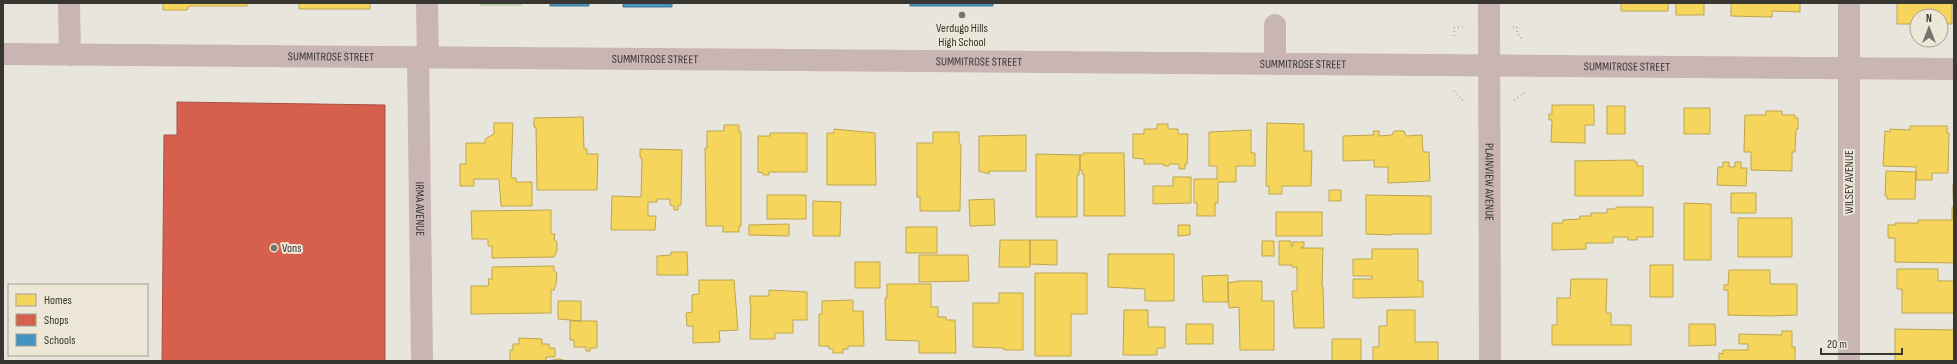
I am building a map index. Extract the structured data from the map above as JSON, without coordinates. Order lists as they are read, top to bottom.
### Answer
{
  "streets": {
    "street": [
      "SUMMITROSE STREET",
      "PLAINVIEW AVENUE",
      "WILSEY AVENUE",
      "IRMA AVENUE"
    ]
  },
  "crossings": [
    ["SUMMITROSE STREET", "PLAINVIEW AVENUE"],
    ["SUMMITROSE STREET", "WILSEY AVENUE"],
    ["SUMMITROSE STREET", "IRMA AVENUE"]
  ],
  "places": ["Verdugo Hills High School", "Vons"],
  "legend": ["Homes", "Shops", "Schools"],
  "scale_bar": "20 m",
  "north": "top"
}
